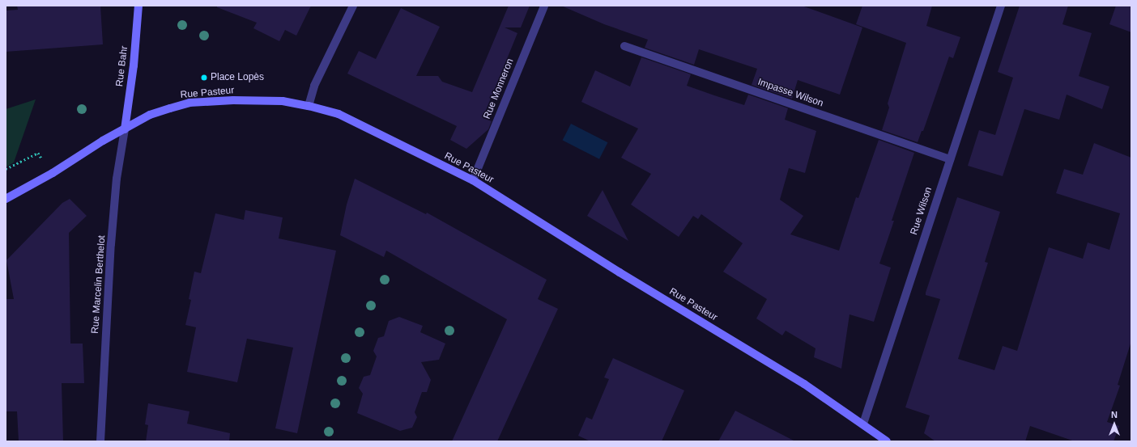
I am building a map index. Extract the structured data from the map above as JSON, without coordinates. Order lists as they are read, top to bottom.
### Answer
{
  "streets": {
    "street": [
      "Rue Bahr",
      "Rue Monneron",
      "Rue Pasteur",
      "Impasse Wilson",
      "Rue Wilson",
      "Rue Marcelin Berthelot"
    ]
  },
  "crossings": [
    ["Rue Bahr", "Rue Pasteur"],
    ["Rue Bahr", "Rue Marcelin Berthelot"],
    ["Rue Monneron", "Rue Pasteur"],
    ["Rue Pasteur", "Rue Wilson"],
    ["Rue Pasteur", "Rue Marcelin Berthelot"],
    ["Impasse Wilson", "Rue Wilson"]
  ],
  "places": ["Place Lopès"],
  "north": "top"
}
